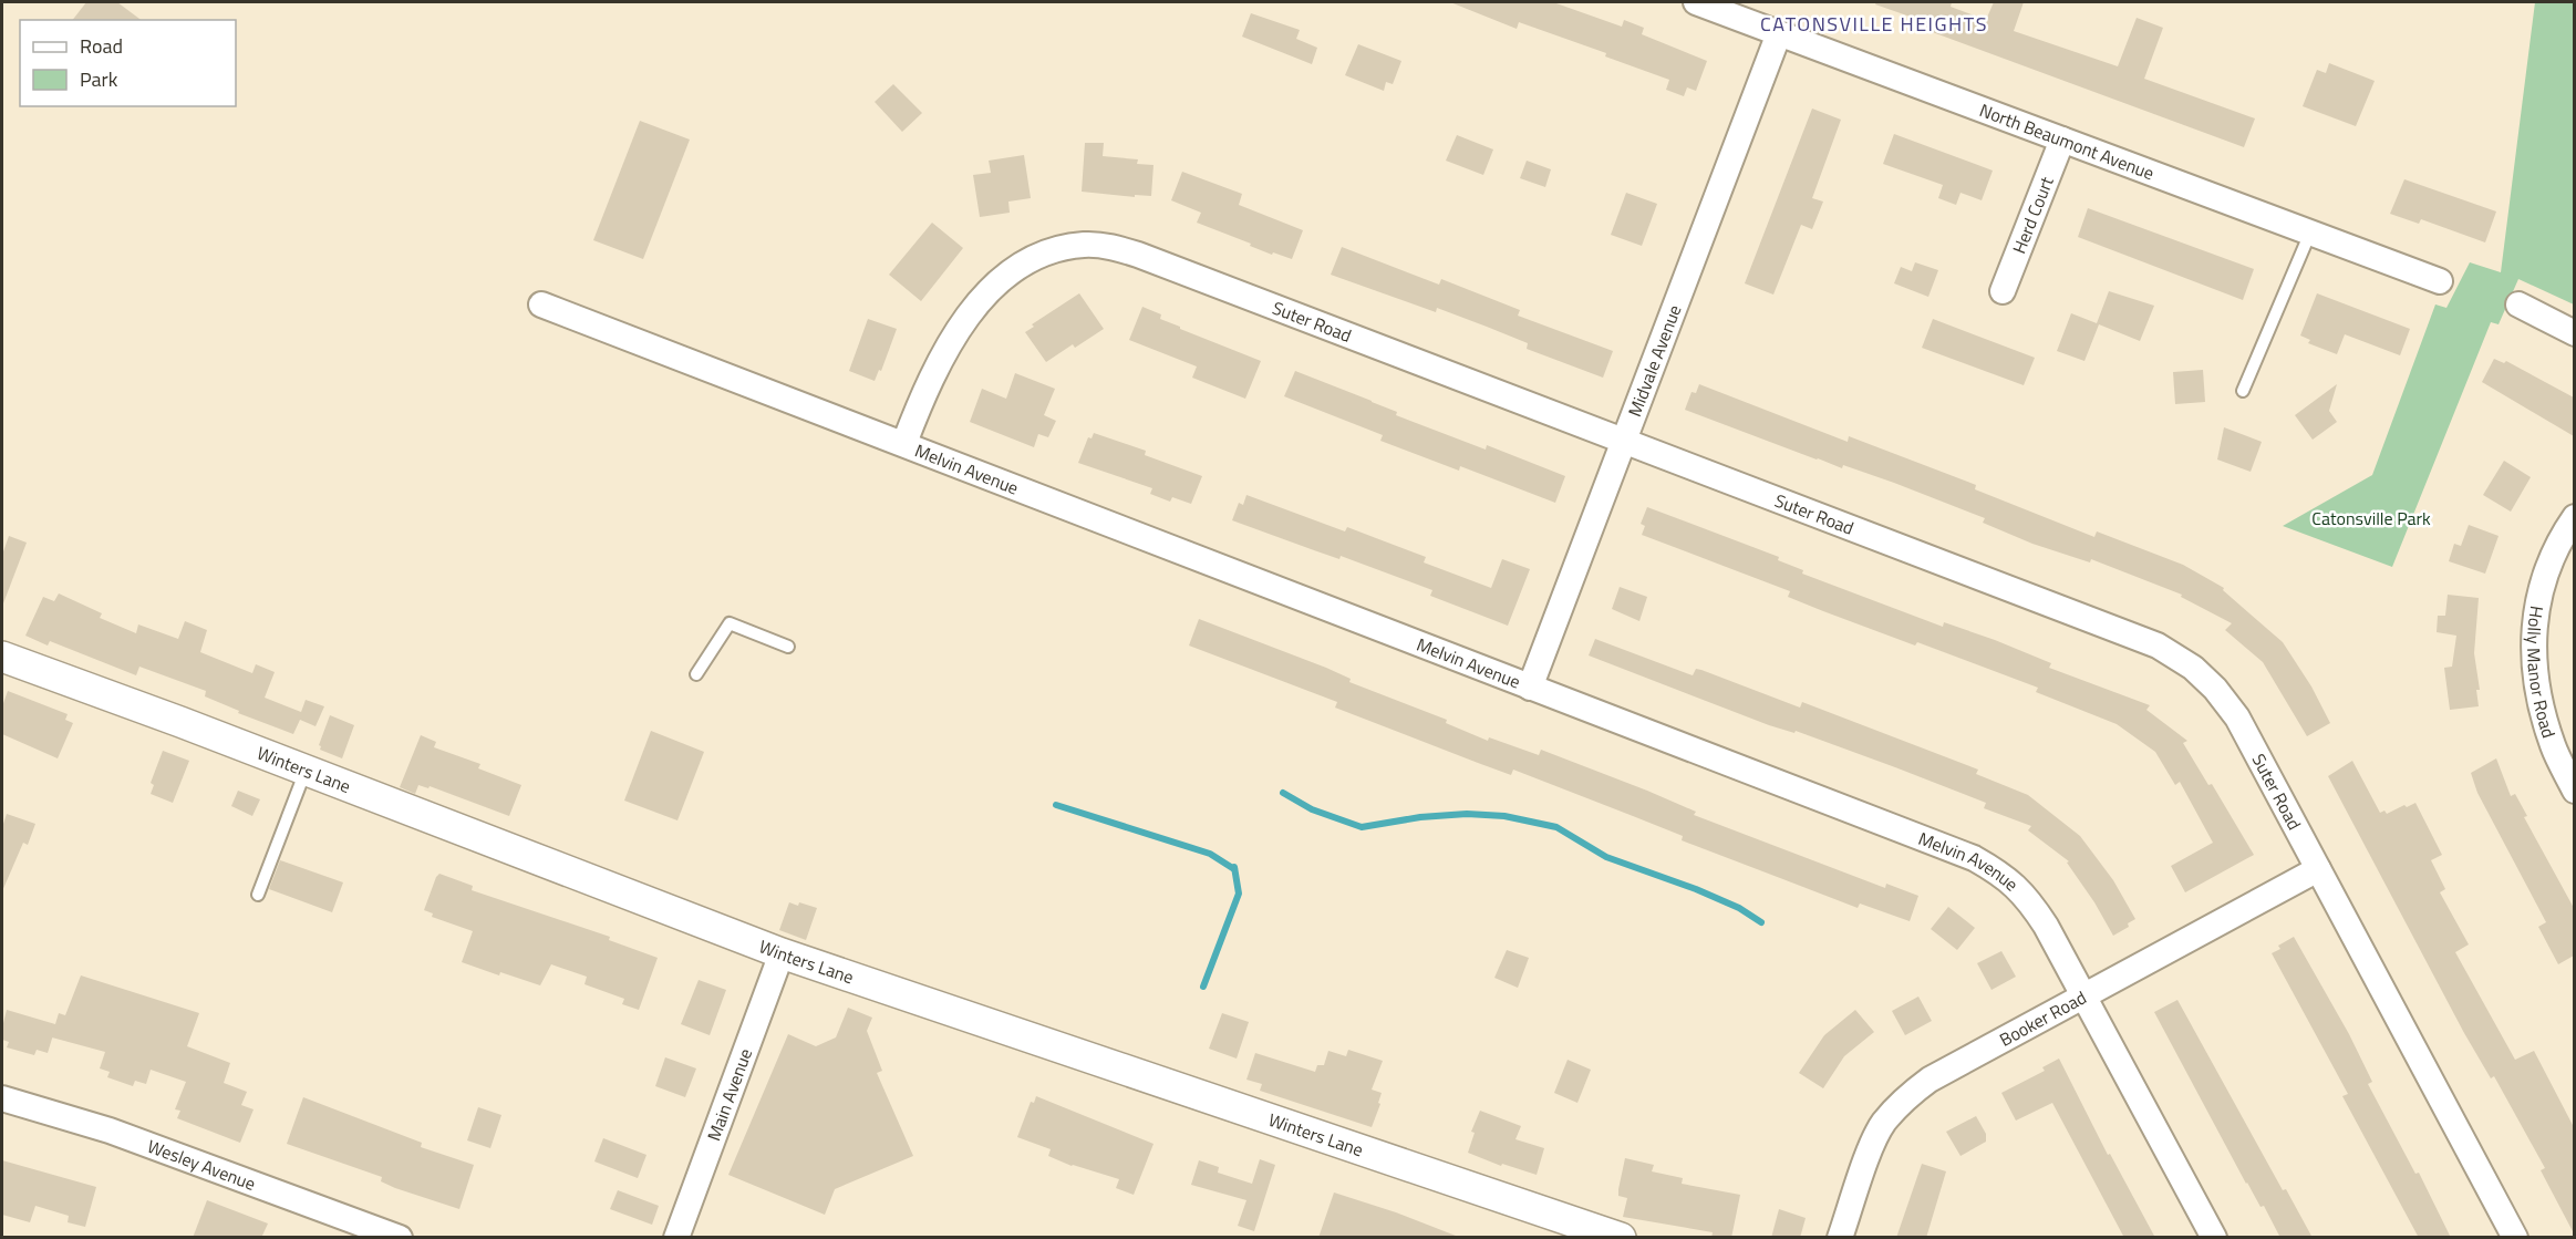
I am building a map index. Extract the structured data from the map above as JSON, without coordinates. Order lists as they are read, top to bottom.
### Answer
{
  "streets": {
    "street": [
      "North Beaumont Avenue",
      "Herd Court",
      "Suter Road",
      "Midvale Avenue",
      "Melvin Avenue",
      "Holly Manor Road",
      "Winters Lane",
      "Booker Road",
      "Main Avenue",
      "Wesley Avenue"
    ]
  },
  "crossings": [
    ["North Beaumont Avenue", "Herd Court"],
    ["North Beaumont Avenue", "Midvale Avenue"],
    ["Suter Road", "Midvale Avenue"],
    ["Suter Road", "Melvin Avenue"],
    ["Suter Road", "Booker Road"],
    ["Midvale Avenue", "Melvin Avenue"],
    ["Melvin Avenue", "Booker Road"],
    ["Winters Lane", "Main Avenue"]
  ],
  "districts": ["CATONSVILLE HEIGHTS"],
  "parks": ["Catonsville Park"],
  "legend": ["Road", "Park"]
}
